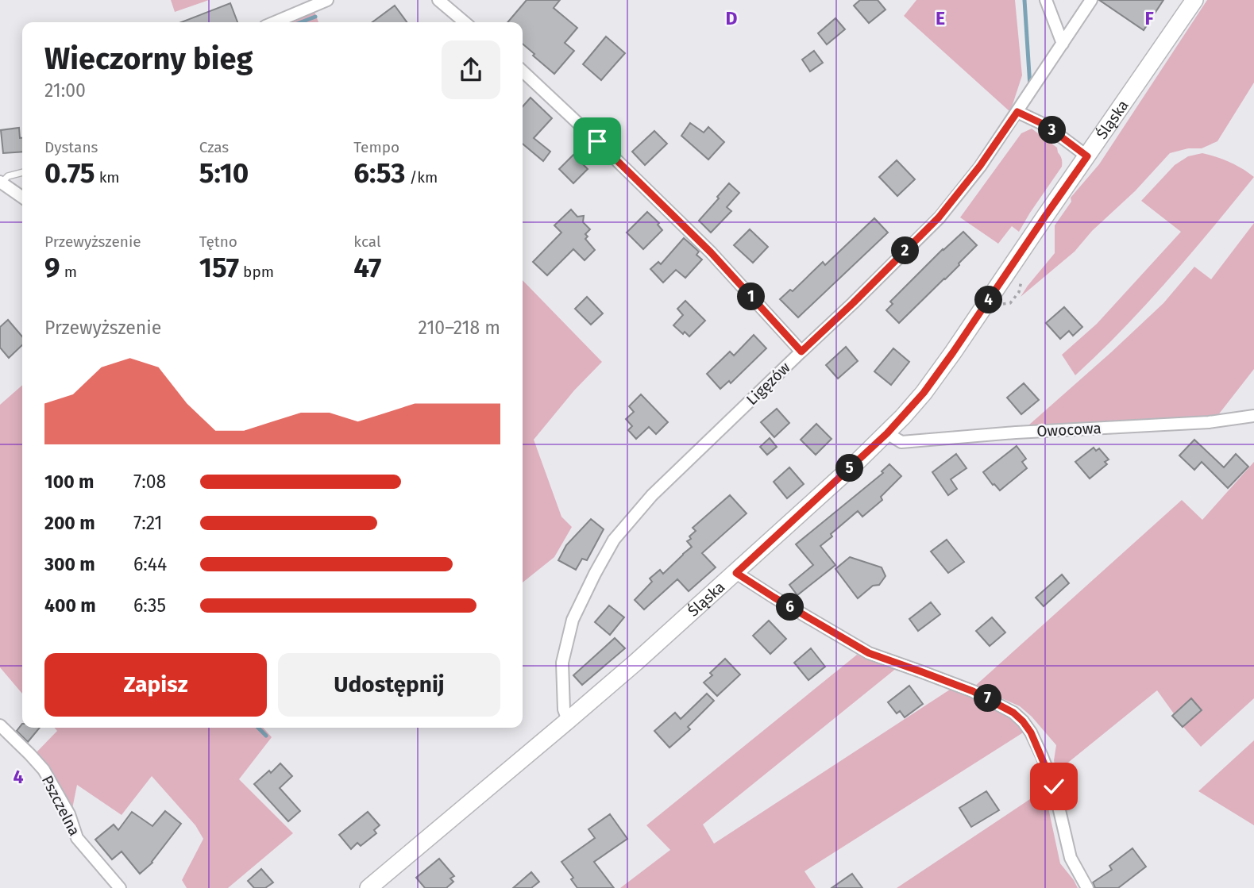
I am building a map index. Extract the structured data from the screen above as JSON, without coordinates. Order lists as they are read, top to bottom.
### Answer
{
  "streets": {
    "main road": ["Śląska"],
    "street": ["Ligęzów", "Owocowa", "Pszczelna"]
  },
  "crossings": [
    ["Śląska", "Ligęzów"],
    ["Śląska", "Owocowa"]
  ],
  "page": {
    "heading": ["Wieczorny bieg", "21:00"],
    "pins": [
      "3",
      "2",
      "1",
      "4",
      "5",
      "6",
      "7"
    ],
    "stats": [
      ["Dystans", "0.75 km"],
      ["Czas", "5:10"],
      ["Tempo", "6:53 /km"],
      ["Przewyższenie", "9 m"],
      ["Tętno", "157 bpm"],
      ["kcal", "47"]
    ],
    "chart": ["Przewyższenie", "210–218 m"],
    "list": [
      {
        "name": "100 m",
        "note": "7:08"
      },
      {
        "name": "200 m",
        "note": "7:21"
      },
      {
        "name": "300 m",
        "note": "6:44"
      },
      {
        "name": "400 m",
        "note": "6:35"
      }
    ],
    "buttons": ["Zapisz", "Udostępnij"]
  },
  "grid": {
    "columns": ["D", "E", "F"],
    "rows": ["4"]
  }
}
